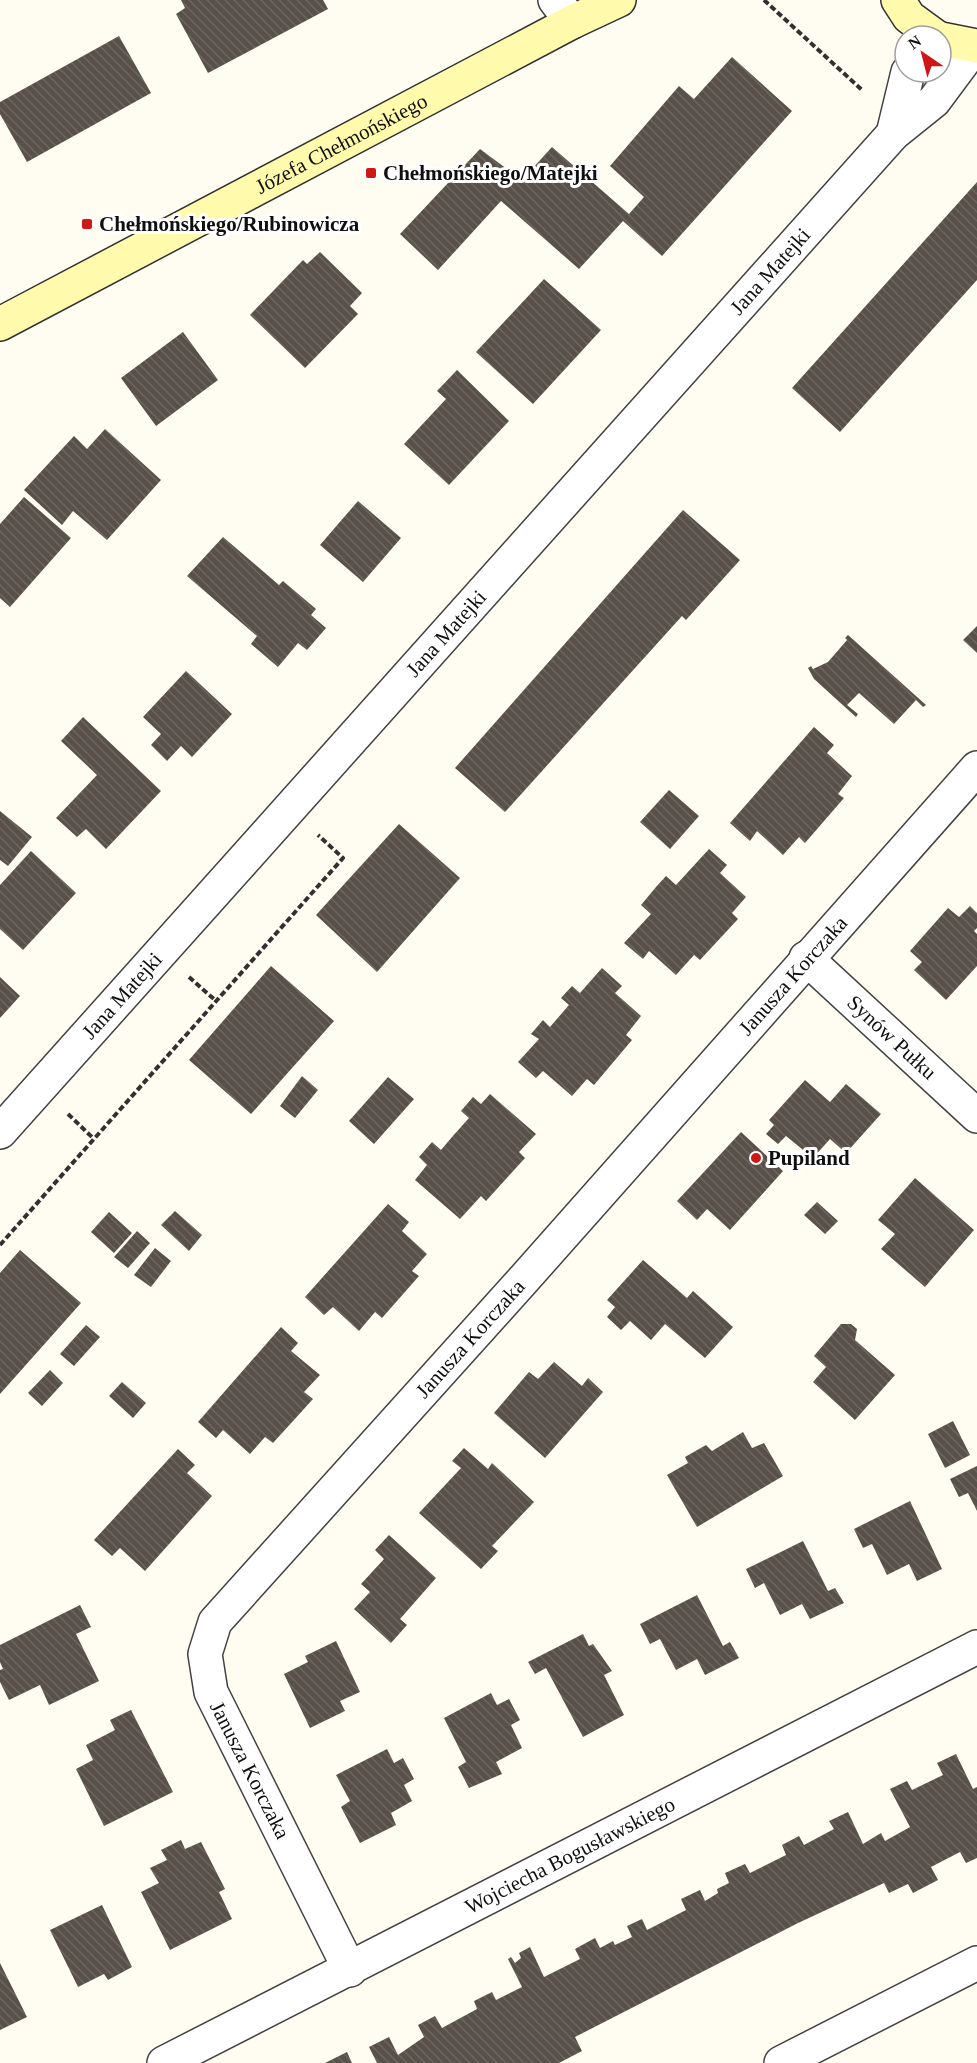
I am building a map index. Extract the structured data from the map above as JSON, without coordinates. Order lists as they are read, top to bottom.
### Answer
{
  "streets": {
    "street": [
      "Józefa Chełmońskiego",
      "Jana Matejki",
      "Janusza Korczaka",
      "Synów Pułku",
      "Wojciecha Bogusławskiego"
    ]
  },
  "crossings": [
    ["Janusza Korczaka", "Synów Pułku"],
    ["Janusza Korczaka", "Wojciecha Bogusławskiego"]
  ],
  "places": {
    "transit": ["Chełmońskiego/Matejki", "Chełmońskiego/Rubinowicza"],
    "other": ["Pupiland"]
  },
  "north": "top left"
}
